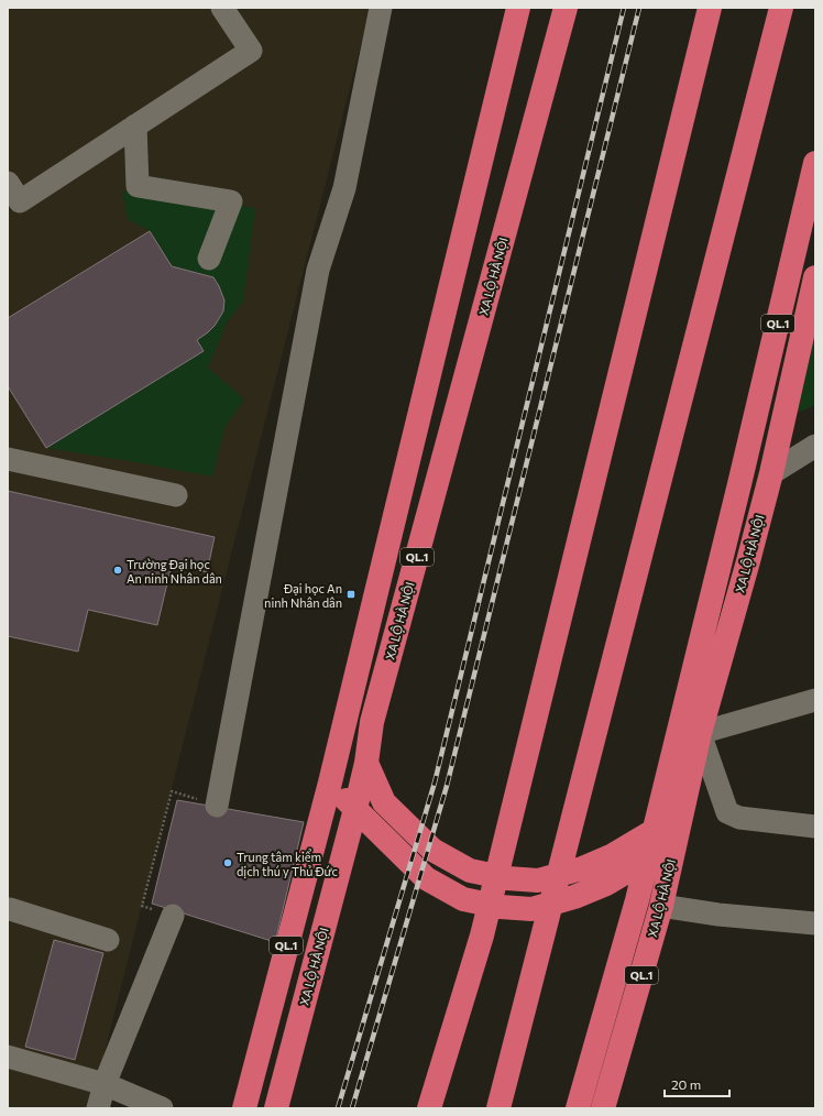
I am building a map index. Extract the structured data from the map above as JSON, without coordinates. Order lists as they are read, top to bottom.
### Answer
{
  "streets": {
    "highway": ["XA LỘ HÀ NỘI", "QL.1"]
  },
  "places": {
    "other": ["Trường Đại học An ninh Nhân dân", "Trung tâm kiểm dịch thú y Thủ Đức"],
    "transit": ["Đại học An ninh Nhân dân"]
  },
  "scale_bar": "20 m"
}
